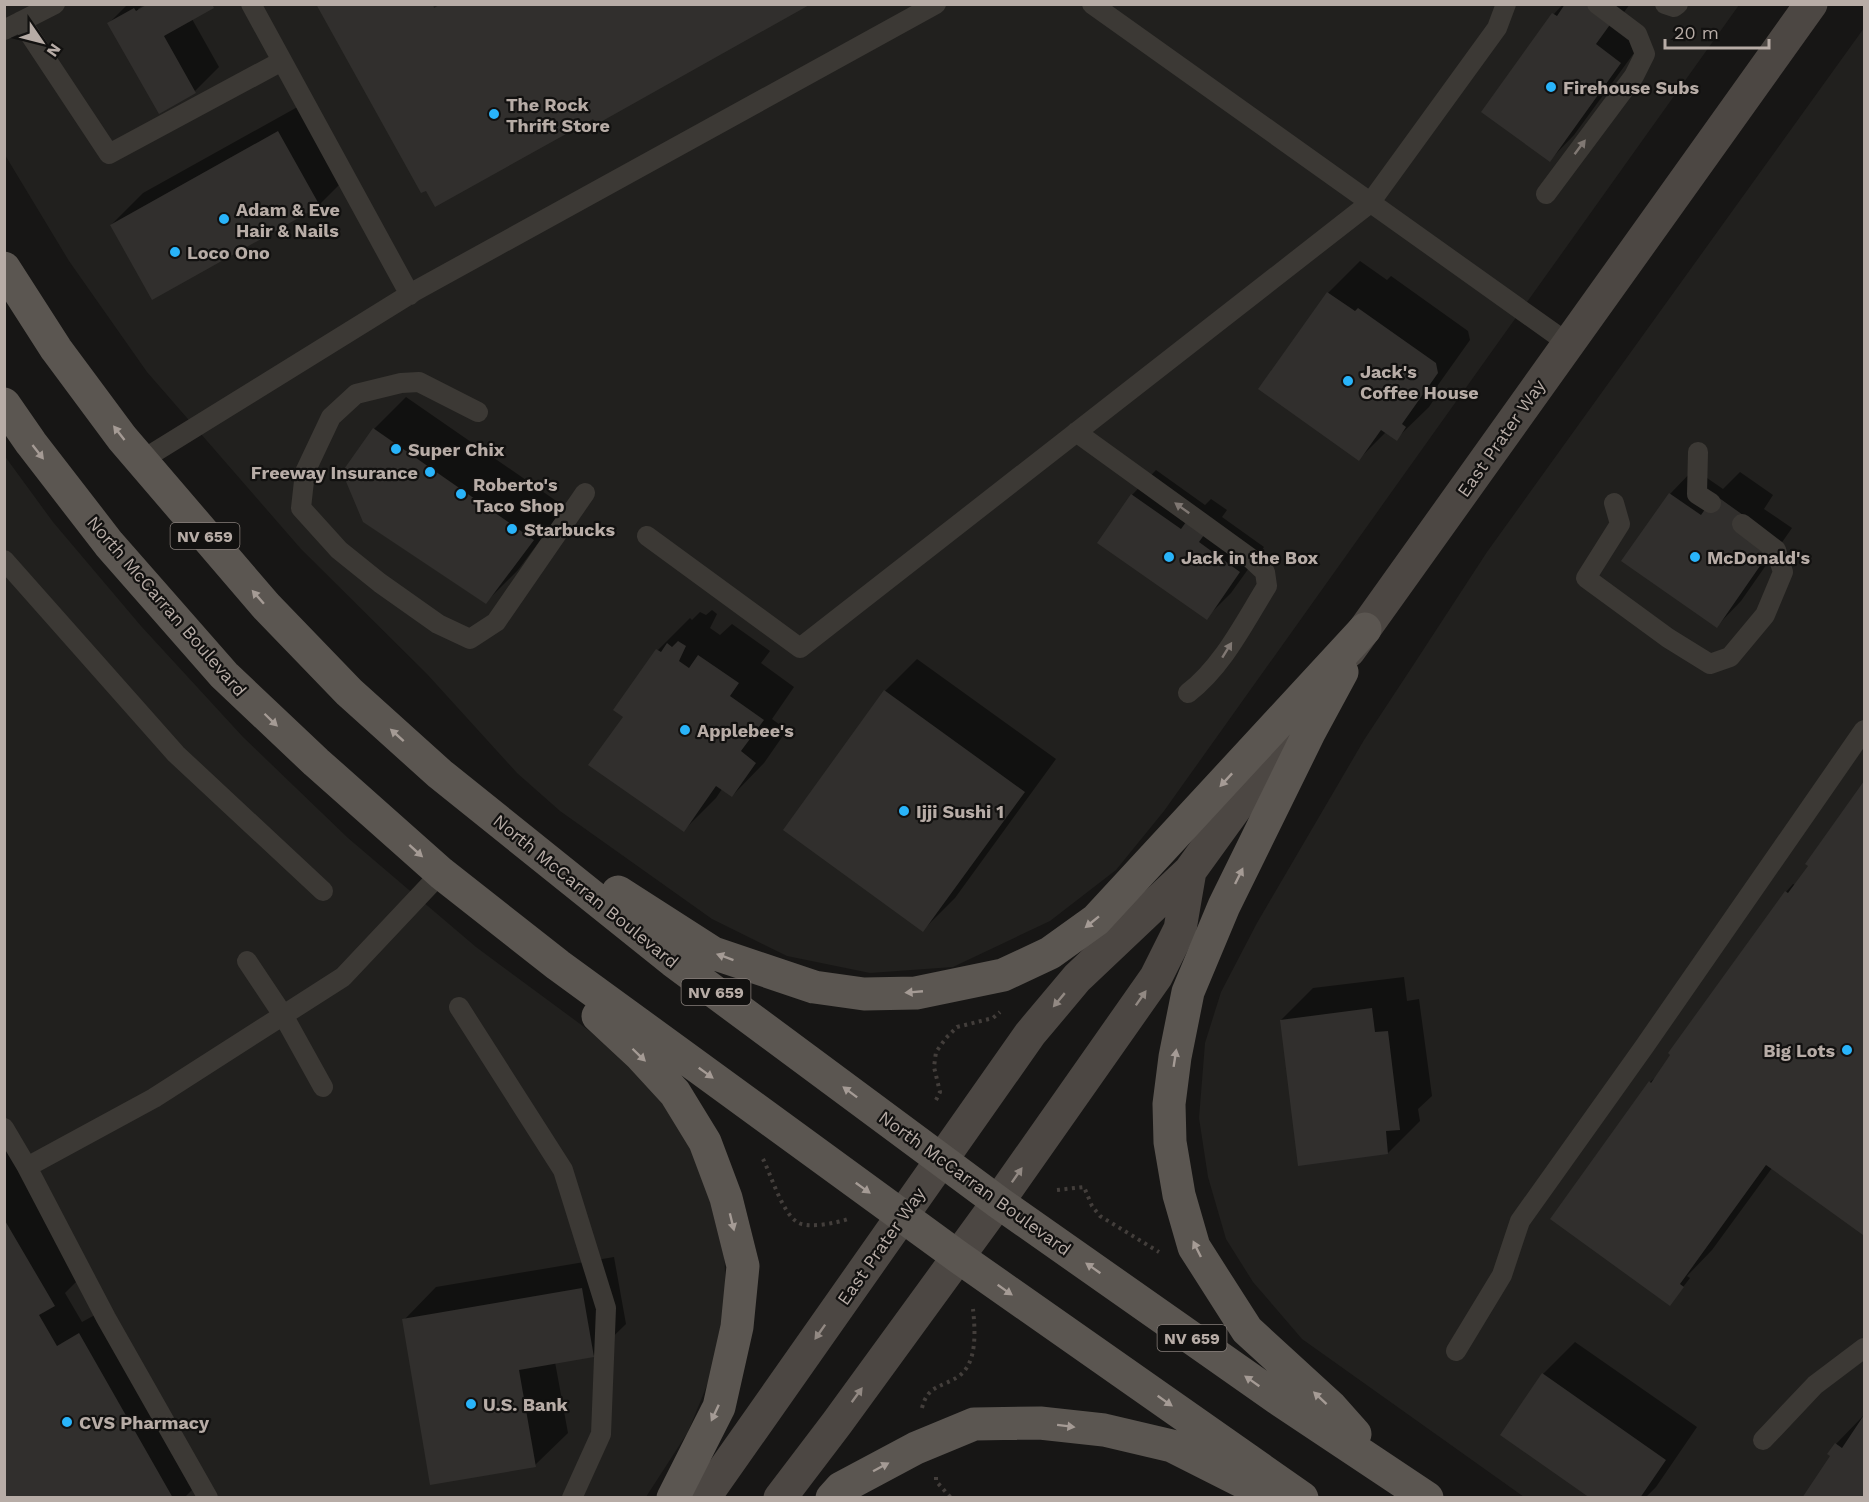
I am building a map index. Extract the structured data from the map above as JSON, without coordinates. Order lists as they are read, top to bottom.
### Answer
{
  "streets": {
    "main road": ["East Prater Way", "NV 659", "North McCarran Boulevard"]
  },
  "crossings": [
    ["East Prater Way", "North McCarran Boulevard"]
  ],
  "places": [
    "Firehouse Subs",
    "The Rock Thrift Store",
    "Adam & Eve Hair & Nails",
    "Loco Ono",
    "Jack's Coffee House",
    "Super Chix",
    "Freeway Insurance",
    "Roberto's Taco Shop",
    "Starbucks",
    "Jack in the Box",
    "McDonald's",
    "Applebee's",
    "Ijji Sushi 1",
    "Big Lots",
    "U.S. Bank",
    "CVS Pharmacy"
  ],
  "scale_bar": "20 m",
  "north": "bottom right"
}
